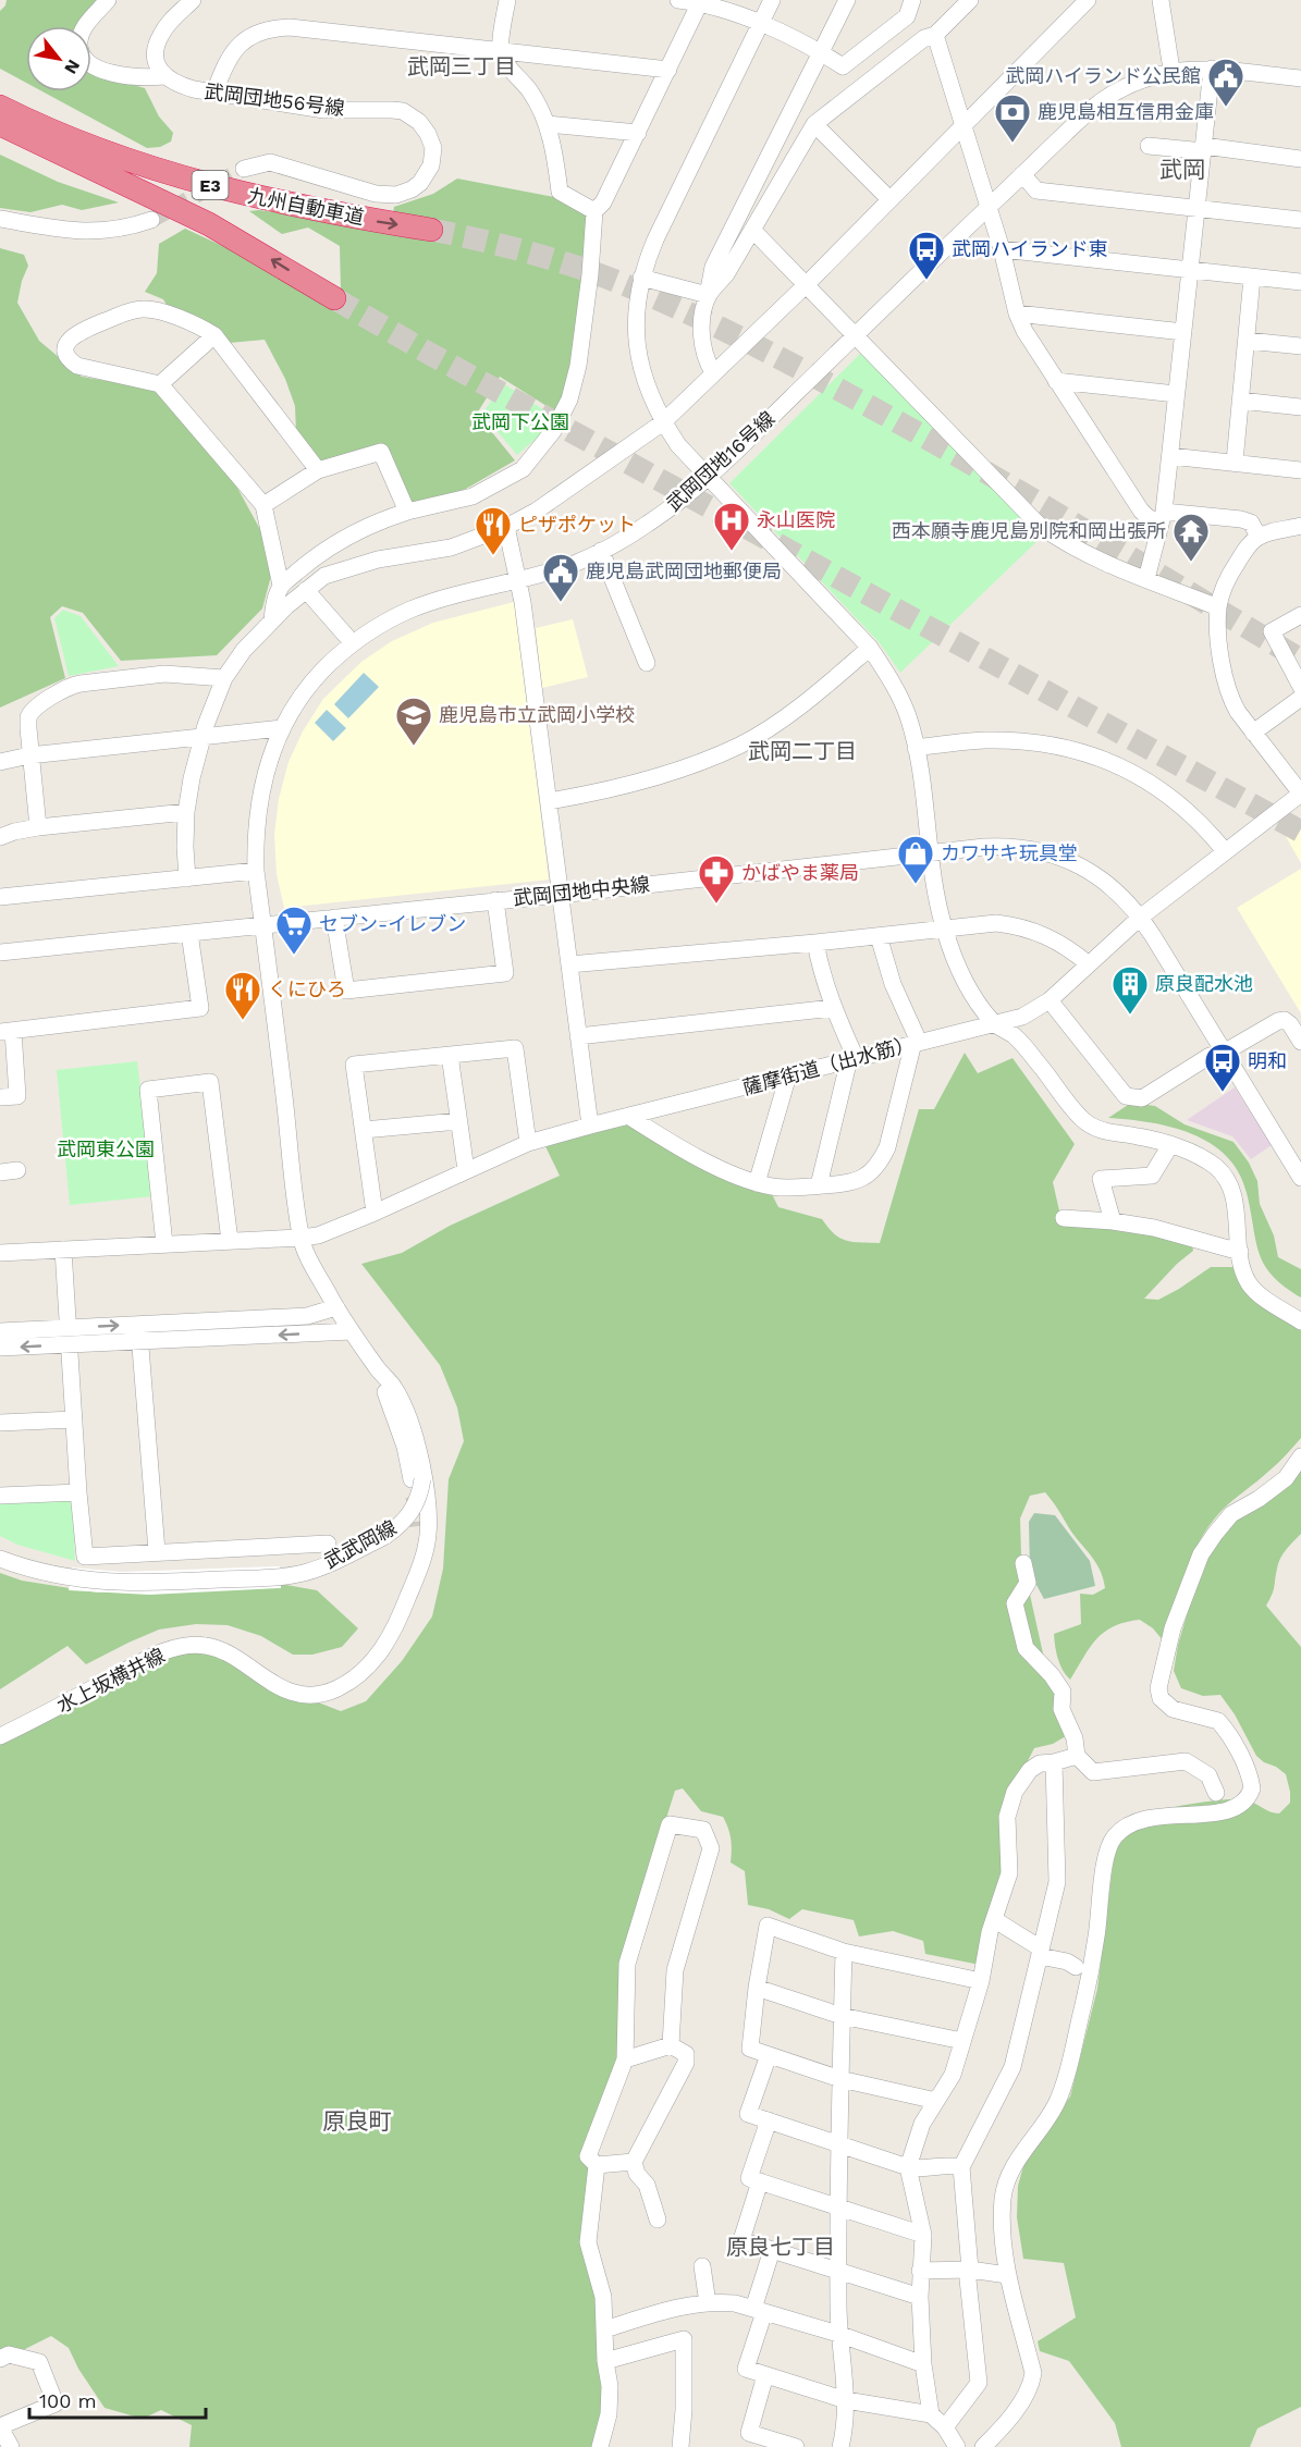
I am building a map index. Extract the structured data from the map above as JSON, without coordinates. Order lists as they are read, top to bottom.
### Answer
{
  "streets": {
    "highway": ["E3", "九州自動車道"],
    "street": [
      "武岡団地56号線",
      "武岡団地16号線",
      "武岡団地中央線",
      "薩摩街道（出水筋）",
      "武武岡線",
      "水上坂横井線"
    ]
  },
  "crossings": [
    ["武岡団地16号線", "武岡団地中央線"],
    ["武岡団地16号線", "薩摩街道（出水筋）"],
    ["武岡団地16号線", "武武岡線"],
    ["武岡団地中央線", "薩摩街道（出水筋）"],
    ["薩摩街道（出水筋）", "武武岡線"]
  ],
  "districts": [
    "武岡三丁目",
    "武岡",
    "武岡二丁目",
    "原良町",
    "原良七丁目"
  ],
  "parks": ["武岡下公園", "武岡東公園"],
  "places": {
    "public building": ["武岡ハイランド公民館", "鹿児島武岡団地郵便局"],
    "bank": ["鹿児島相互信用金庫"],
    "bus stop": ["武岡ハイランド東", "明和"],
    "hospital": ["永山医院"],
    "restaurant": ["ピザポケット", "くにひろ"],
    "temple": ["西本願寺鹿児島別院和岡出張所"],
    "school or university": ["鹿児島市立武岡小学校"],
    "shop": ["カワサキ玩具堂"],
    "pharmacy": ["かばやま薬局"],
    "supermarket": ["セブン-イレブン"],
    "building": ["原良配水池"]
  },
  "scale_bar": "100 m",
  "north": "bottom right"
}
